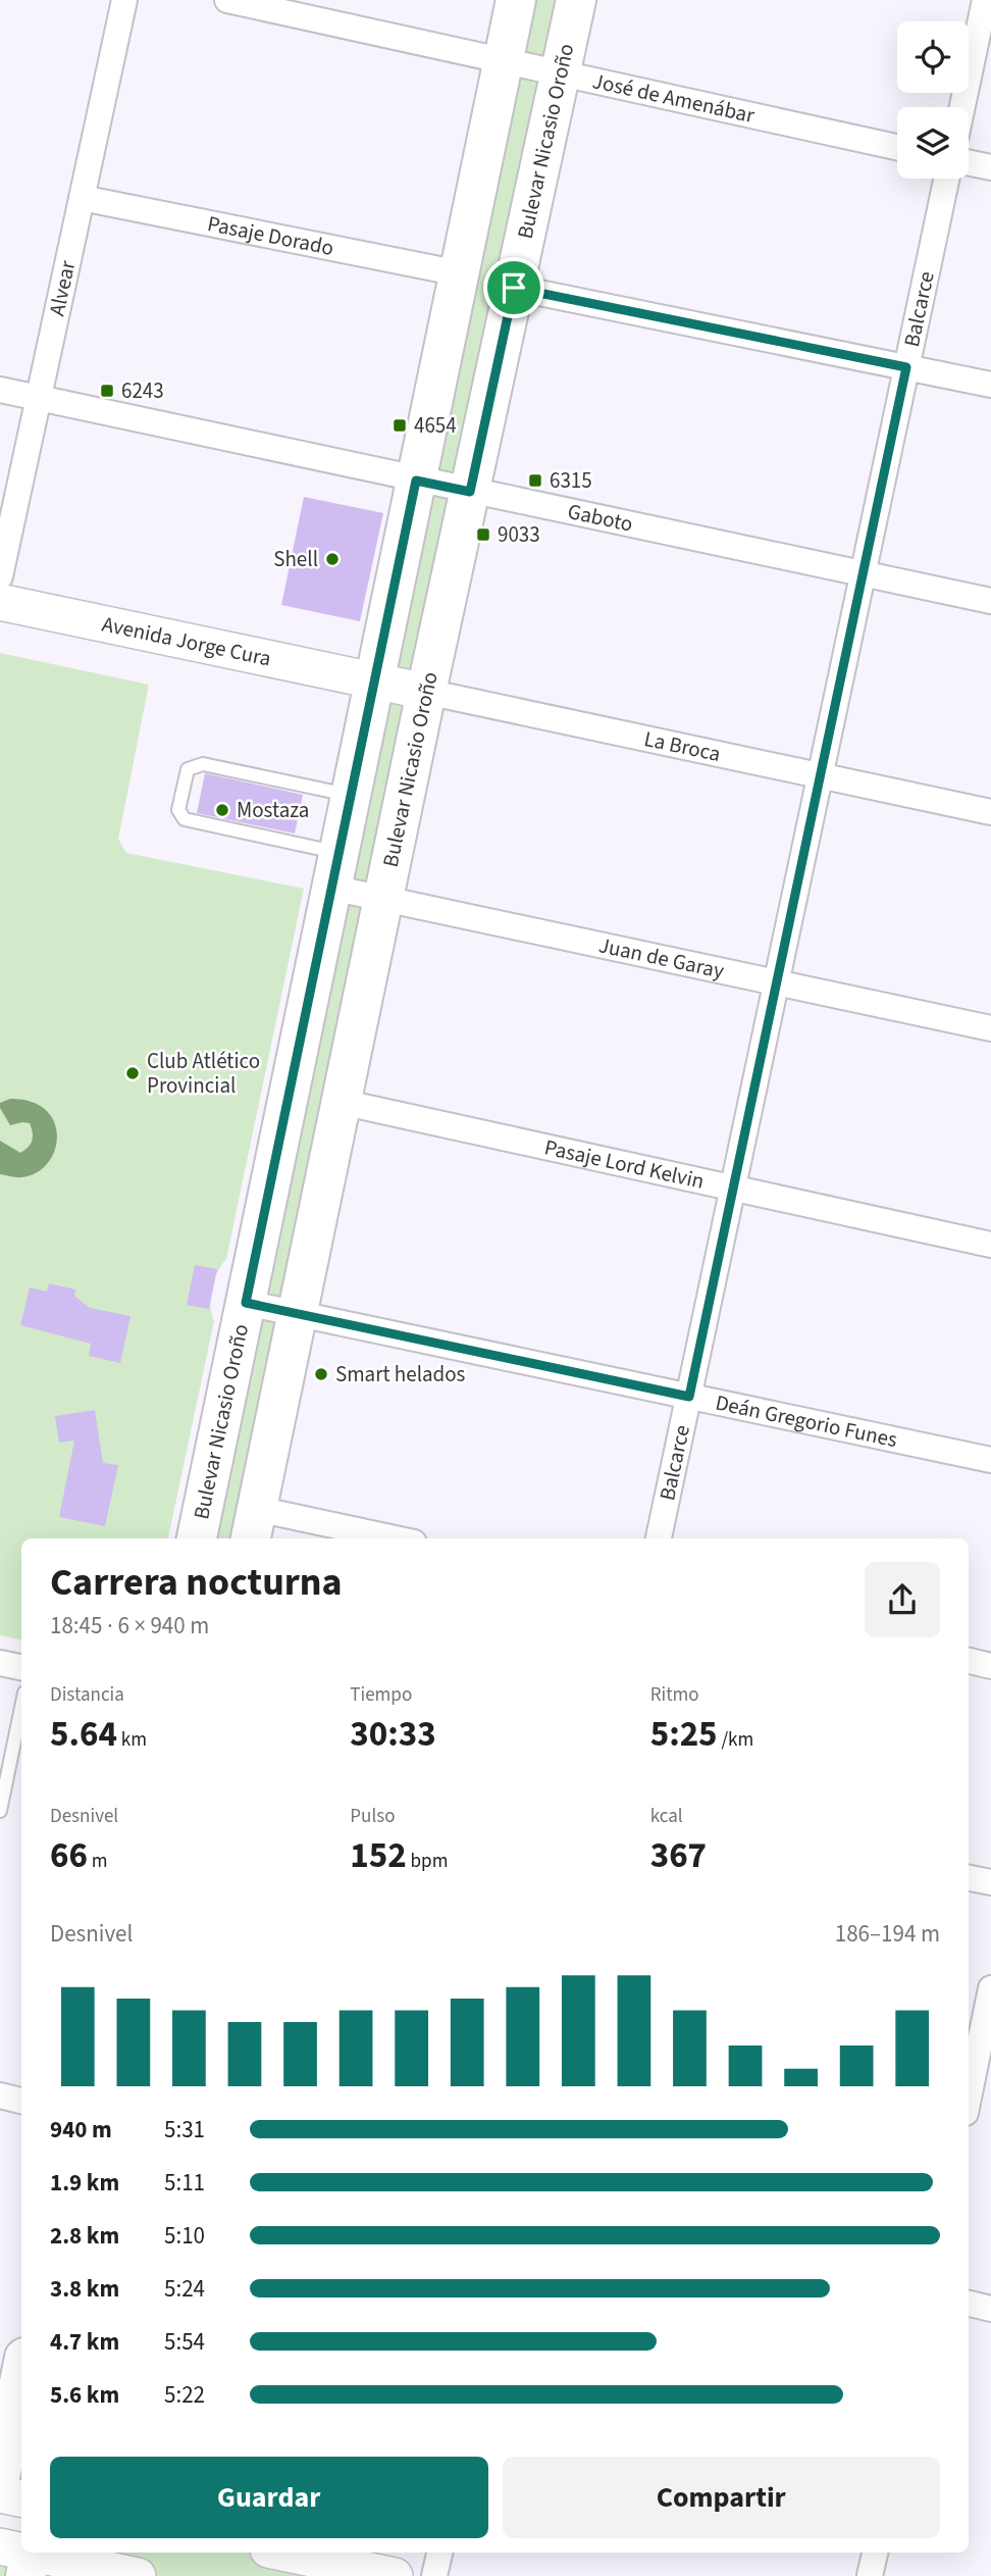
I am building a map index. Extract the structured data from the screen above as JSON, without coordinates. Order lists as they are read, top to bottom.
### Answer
{
  "streets": {
    "main road": ["Bulevar Nicasio Oroño"],
    "street": [
      "José de Amenábar",
      "Pasaje Dorado",
      "Alvear",
      "Balcarce",
      "Gaboto",
      "Avenida Jorge Cura",
      "La Broca",
      "Juan de Garay",
      "Pasaje Lord Kelvin",
      "Deán Gregorio Funes"
    ]
  },
  "crossings": [
    ["José de Amenábar", "Bulevar Nicasio Oroño"],
    ["Bulevar Nicasio Oroño", "Pasaje Dorado"],
    ["Bulevar Nicasio Oroño", "Gaboto"],
    ["Bulevar Nicasio Oroño", "Avenida Jorge Cura"],
    ["Bulevar Nicasio Oroño", "La Broca"],
    ["Bulevar Nicasio Oroño", "Juan de Garay"],
    ["Bulevar Nicasio Oroño", "Pasaje Lord Kelvin"],
    ["Bulevar Nicasio Oroño", "Deán Gregorio Funes"],
    ["Pasaje Dorado", "Alvear"],
    ["Alvear", "Gaboto"],
    ["Balcarce", "Gaboto"],
    ["Balcarce", "La Broca"],
    ["Balcarce", "Juan de Garay"],
    ["Balcarce", "Pasaje Lord Kelvin"],
    ["Balcarce", "Deán Gregorio Funes"],
    ["Avenida Jorge Cura", "La Broca"]
  ],
  "places": {
    "transit": [
      "6243",
      "4654",
      "6315",
      "9033"
    ],
    "other": [
      "Shell",
      "Mostaza",
      "Club Atlético Provincial",
      "Smart helados"
    ]
  },
  "page": {
    "heading": ["Carrera nocturna", "18:45 · 6 × 940 m"],
    "stats": [
      ["Distancia", "5.64 km"],
      ["Tiempo", "30:33"],
      ["Ritmo", "5:25 /km"],
      ["Desnivel", "66 m"],
      ["Pulso", "152 bpm"],
      ["kcal", "367"]
    ],
    "chart": ["Desnivel", "186–194 m"],
    "list": [
      {
        "name": "940 m",
        "note": "5:31"
      },
      {
        "name": "1.9 km",
        "note": "5:11"
      },
      {
        "name": "2.8 km",
        "note": "5:10"
      },
      {
        "name": "3.8 km",
        "note": "5:24"
      },
      {
        "name": "4.7 km",
        "note": "5:54"
      },
      {
        "name": "5.6 km",
        "note": "5:22"
      }
    ],
    "buttons": ["Guardar", "Compartir"]
  }
}
